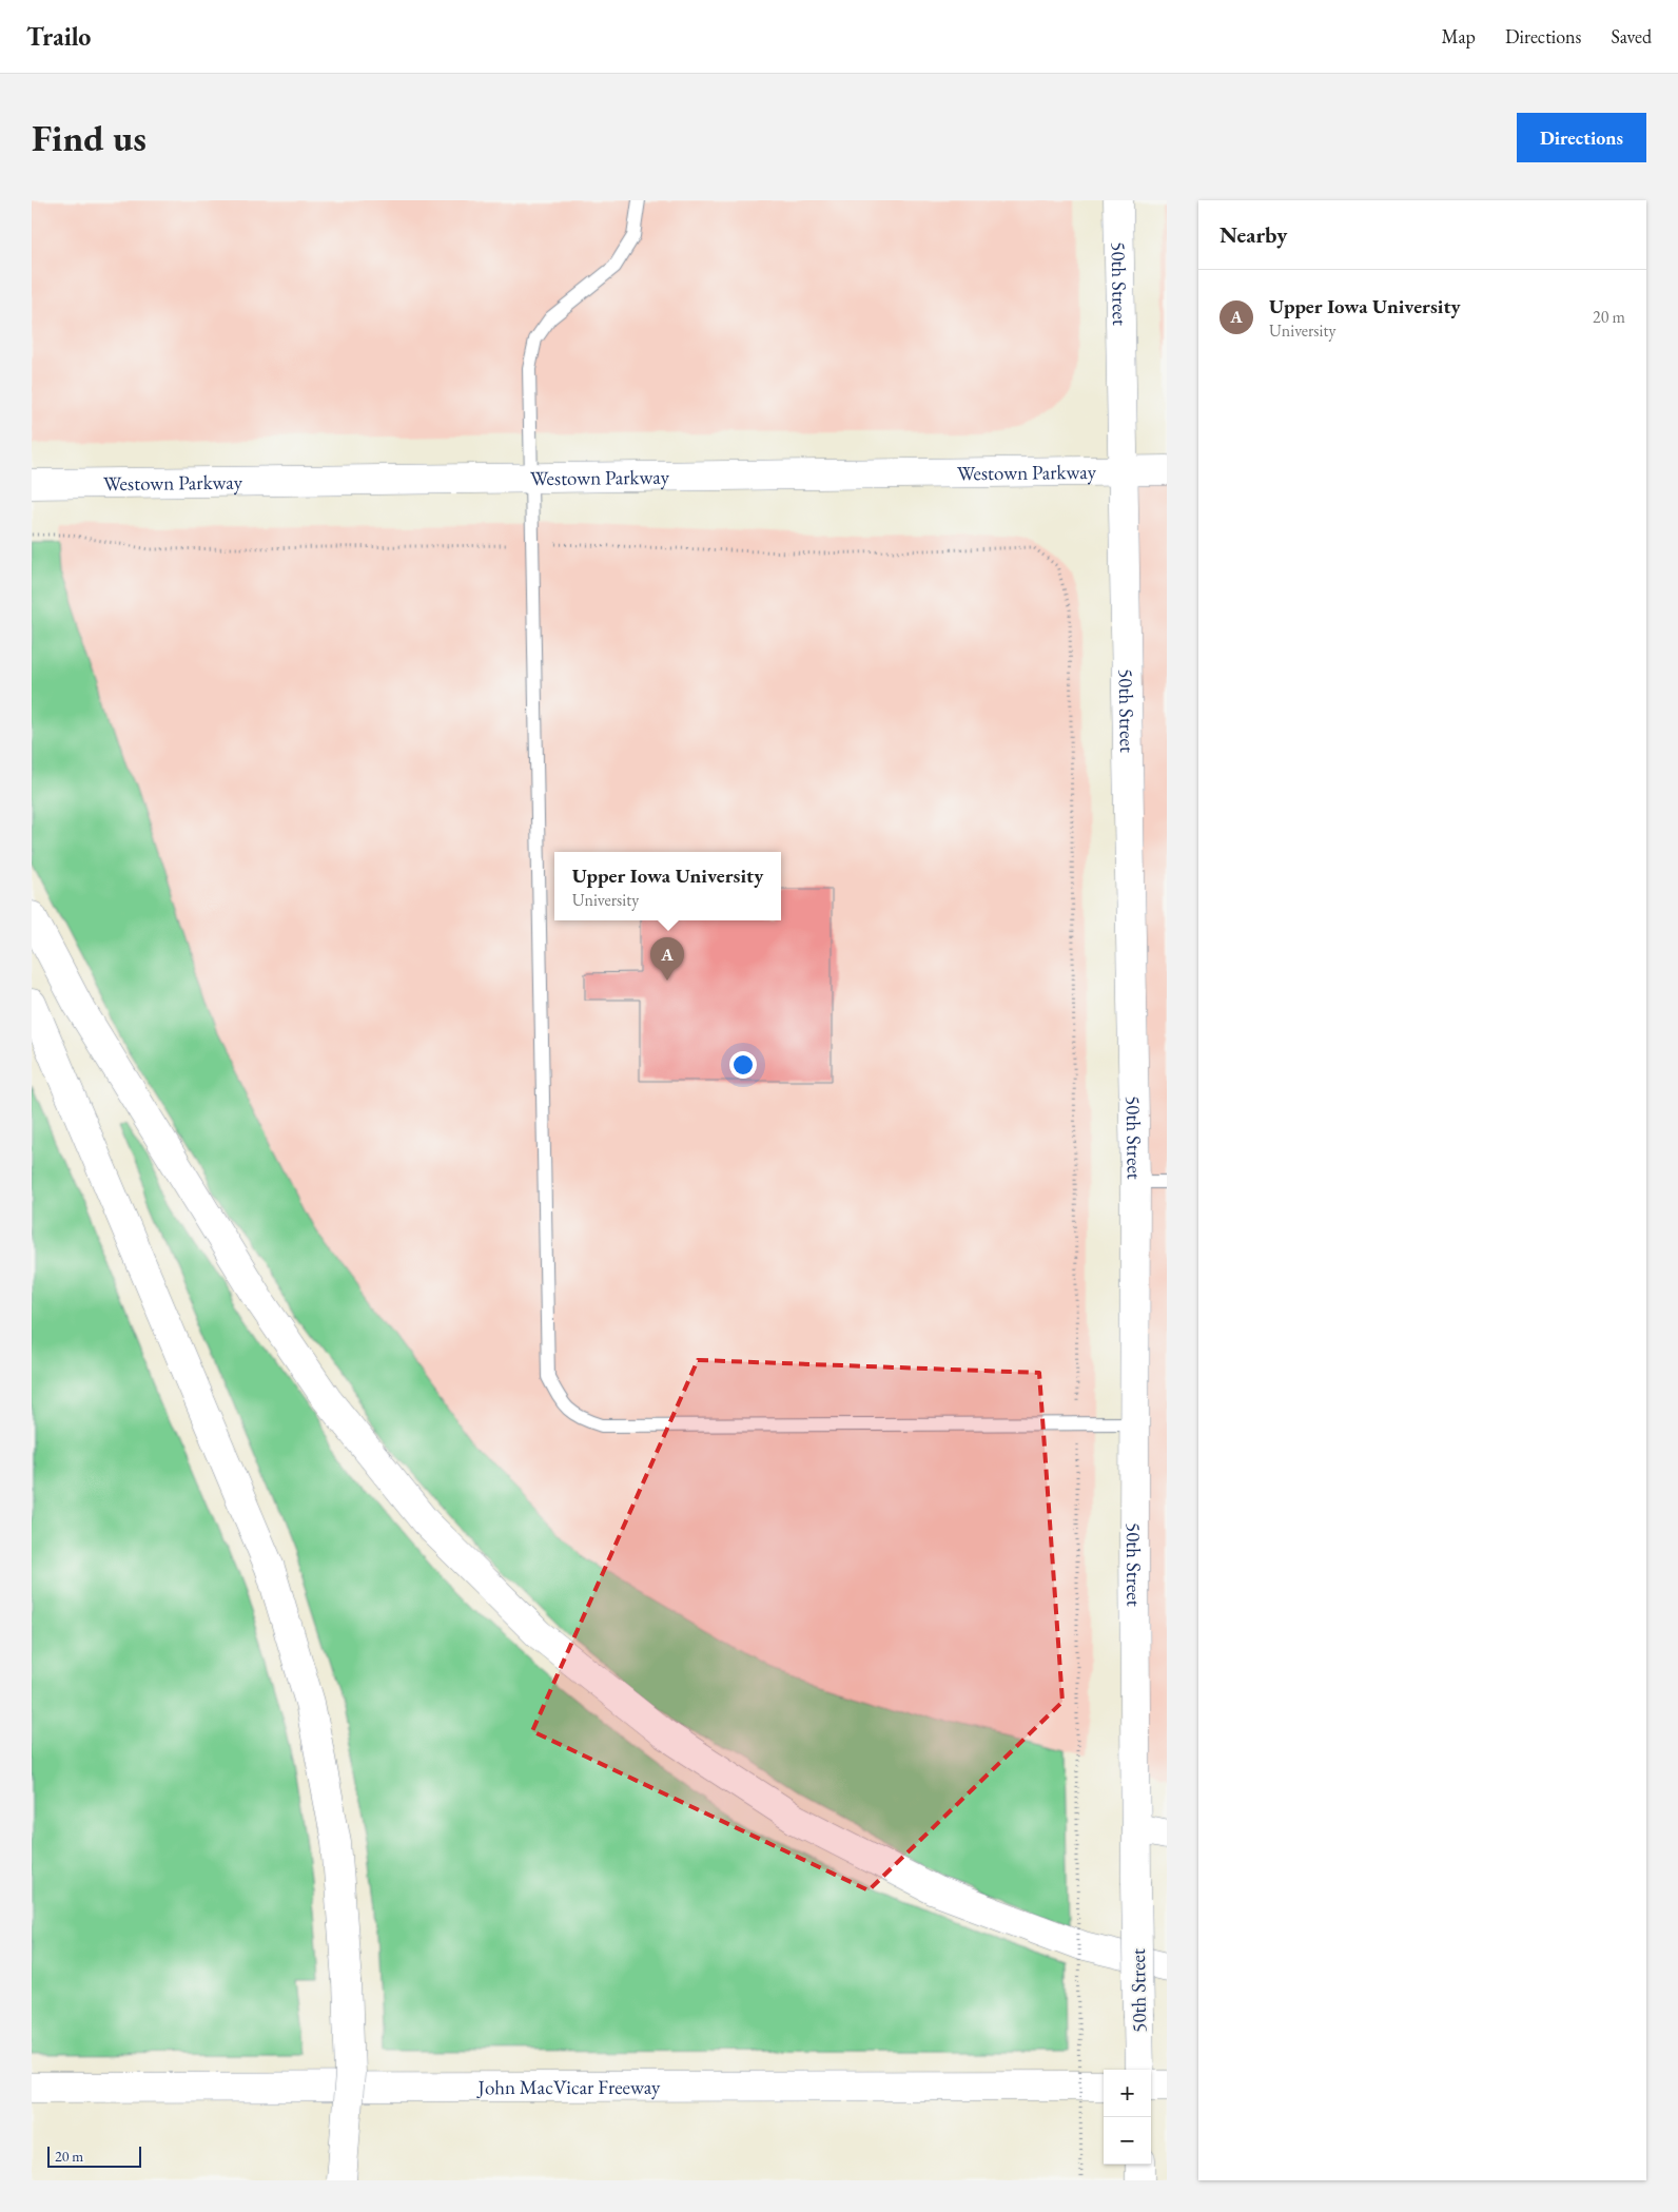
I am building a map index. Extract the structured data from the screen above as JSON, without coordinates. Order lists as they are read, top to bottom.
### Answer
{
  "streets": {
    "main road": ["50th Street", "Westown Parkway", "John MacVicar Freeway"]
  },
  "crossings": [
    ["50th Street", "Westown Parkway"]
  ],
  "scale_bar": "20 m",
  "page": {
    "header": "Trailo",
    "nav": ["Map", "Directions", "Saved"],
    "buttons": "Directions",
    "title": "Find us",
    "heading": "Nearby",
    "list": [
      {
        "mark": "A",
        "name": "Upper Iowa University",
        "note": "University",
        "value": "20 m"
      }
    ],
    "popup": ["Upper Iowa University", "University"],
    "pins": "A",
    "map_buttons": ["+", "−"],
    "scale": "20 m"
  }
}
